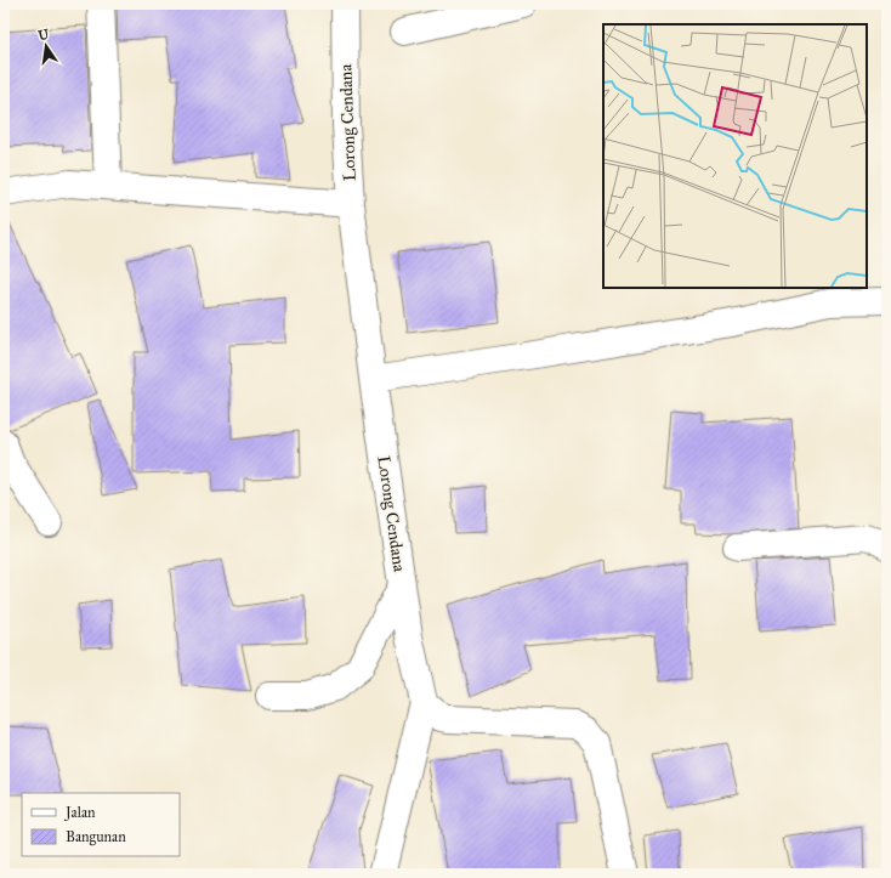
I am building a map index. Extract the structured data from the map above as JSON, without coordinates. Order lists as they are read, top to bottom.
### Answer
{
  "streets": {
    "street": ["Lorong Cendana"]
  },
  "legend": ["Jalan", "Bangunan"],
  "north": "top"
}
